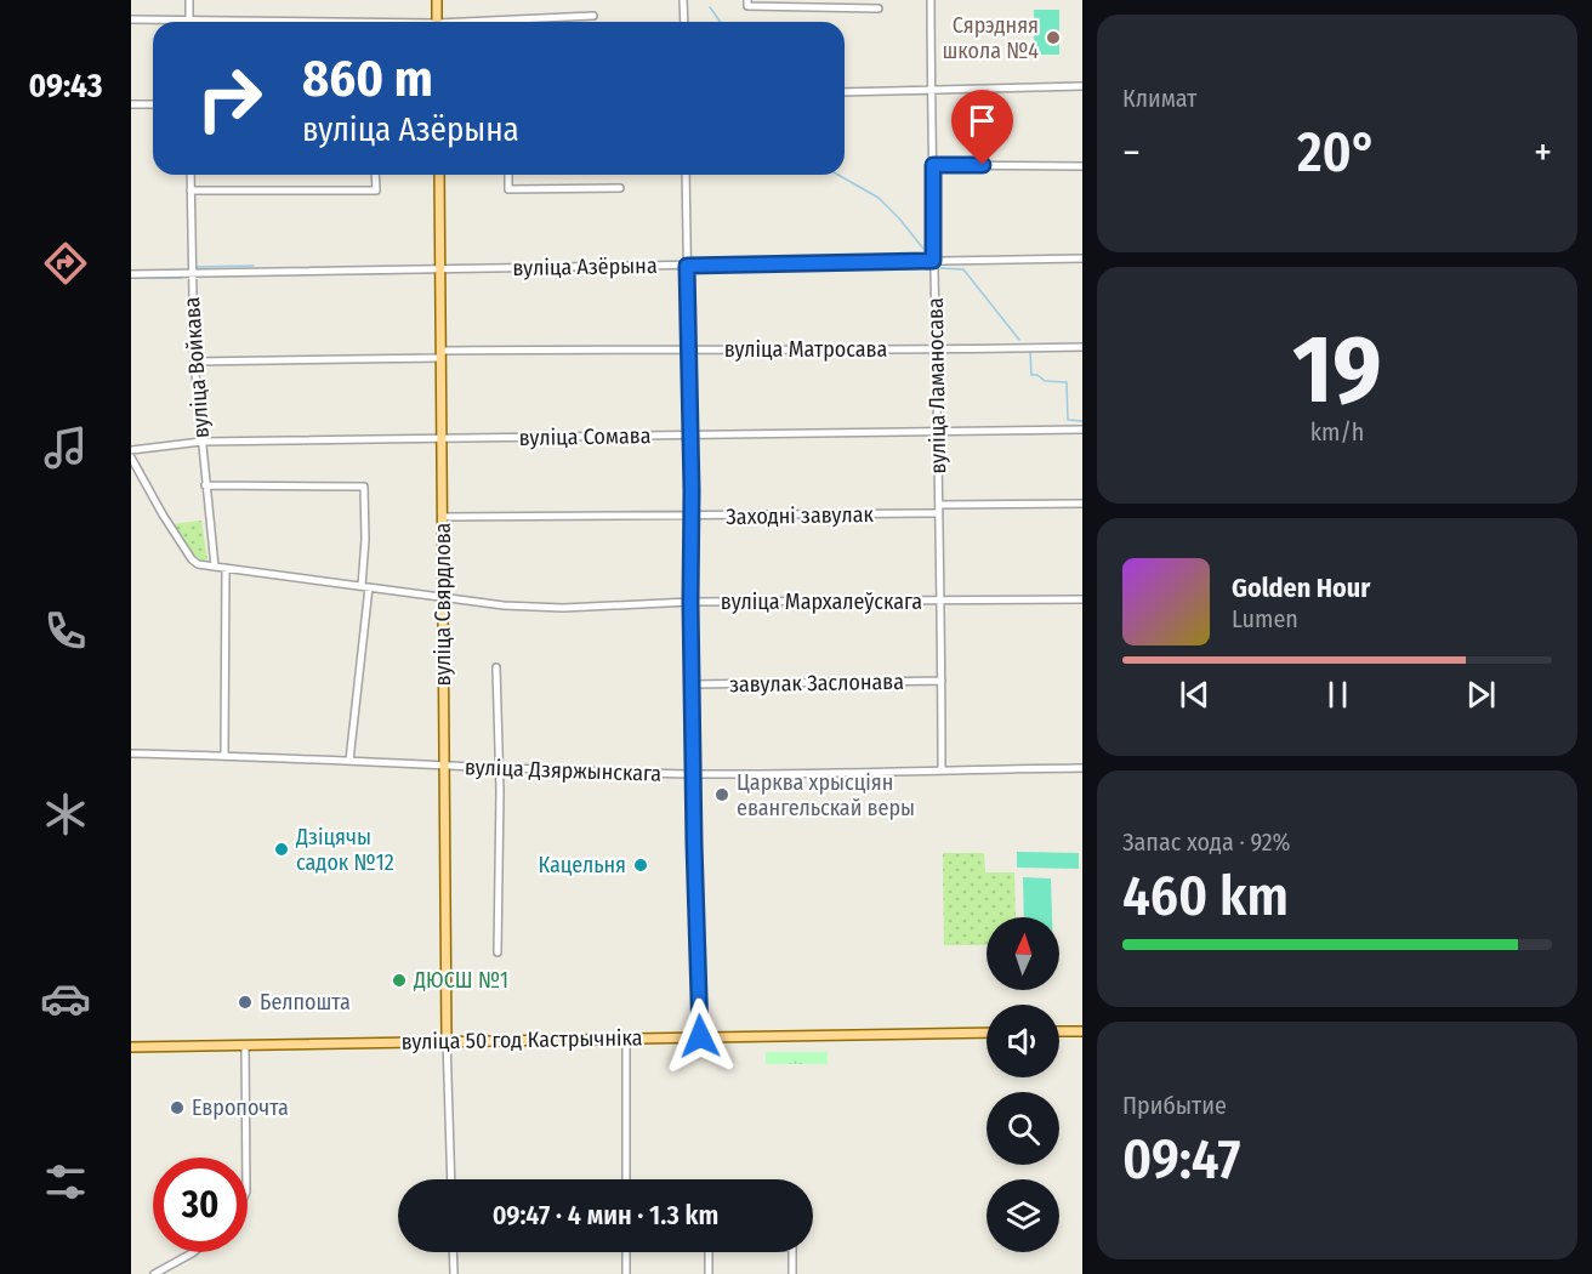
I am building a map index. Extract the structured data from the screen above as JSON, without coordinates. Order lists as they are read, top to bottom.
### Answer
{
  "streets": {
    "main road": ["вуліца Свярдлова", "вуліца 50 год Кастрычніка"],
    "street": [
      "вуліца Азёрына",
      "вуліца Матросава",
      "вуліца Войкава",
      "вуліца Ламаносава",
      "вуліца Сомава",
      "Заходні завулак",
      "вуліца Мархалеўскага",
      "завулак Заслонава",
      "вуліца Дзяржынскага"
    ]
  },
  "crossings": [
    ["вуліца Азёрына", "вуліца Войкава"],
    ["вуліца Азёрына", "вуліца Ламаносава"],
    ["вуліца Азёрына", "вуліца Свярдлова"],
    ["вуліца Матросава", "вуліца Войкава"],
    ["вуліца Матросава", "вуліца Ламаносава"],
    ["вуліца Матросава", "вуліца Свярдлова"],
    ["вуліца Войкава", "вуліца Сомава"],
    ["вуліца Войкава", "вуліца Мархалеўскага"],
    ["вуліца Ламаносава", "вуліца Сомава"],
    ["вуліца Ламаносава", "Заходні завулак"],
    ["вуліца Ламаносава", "вуліца Мархалеўскага"],
    ["вуліца Ламаносава", "завулак Заслонава"],
    ["вуліца Ламаносава", "вуліца Дзяржынскага"],
    ["вуліца Сомава", "вуліца Свярдлова"],
    ["Заходні завулак", "вуліца Свярдлова"],
    ["вуліца Мархалеўскага", "вуліца Свярдлова"],
    ["вуліца Свярдлова", "вуліца Дзяржынскага"],
    ["вуліца Свярдлова", "вуліца 50 год Кастрычніка"]
  ],
  "places": [
    "Сярэдняя школа №4",
    "Царква хрысціян евангельскай веры",
    "Дзіцячы садок №12",
    "Кацельня",
    "ДЮСШ №1",
    "Белпошта",
    "Европочта"
  ],
  "north": "top",
  "page": {
    "tabs": "09:43",
    "tile": [
      "Климат",
      ["19", "km/h"],
      ["Запас хода · 92%", "460 km"],
      ["Прибытие", "09:47"]
    ],
    "turn": ["860 m", "вуліца Азёрына"],
    "heat": ["−", "20°", "+"],
    "song": ["Golden Hour", "Lumen"],
    "limit": "30",
    "trip": "09:47 · 4 мин · 1.3 km"
  }
}
